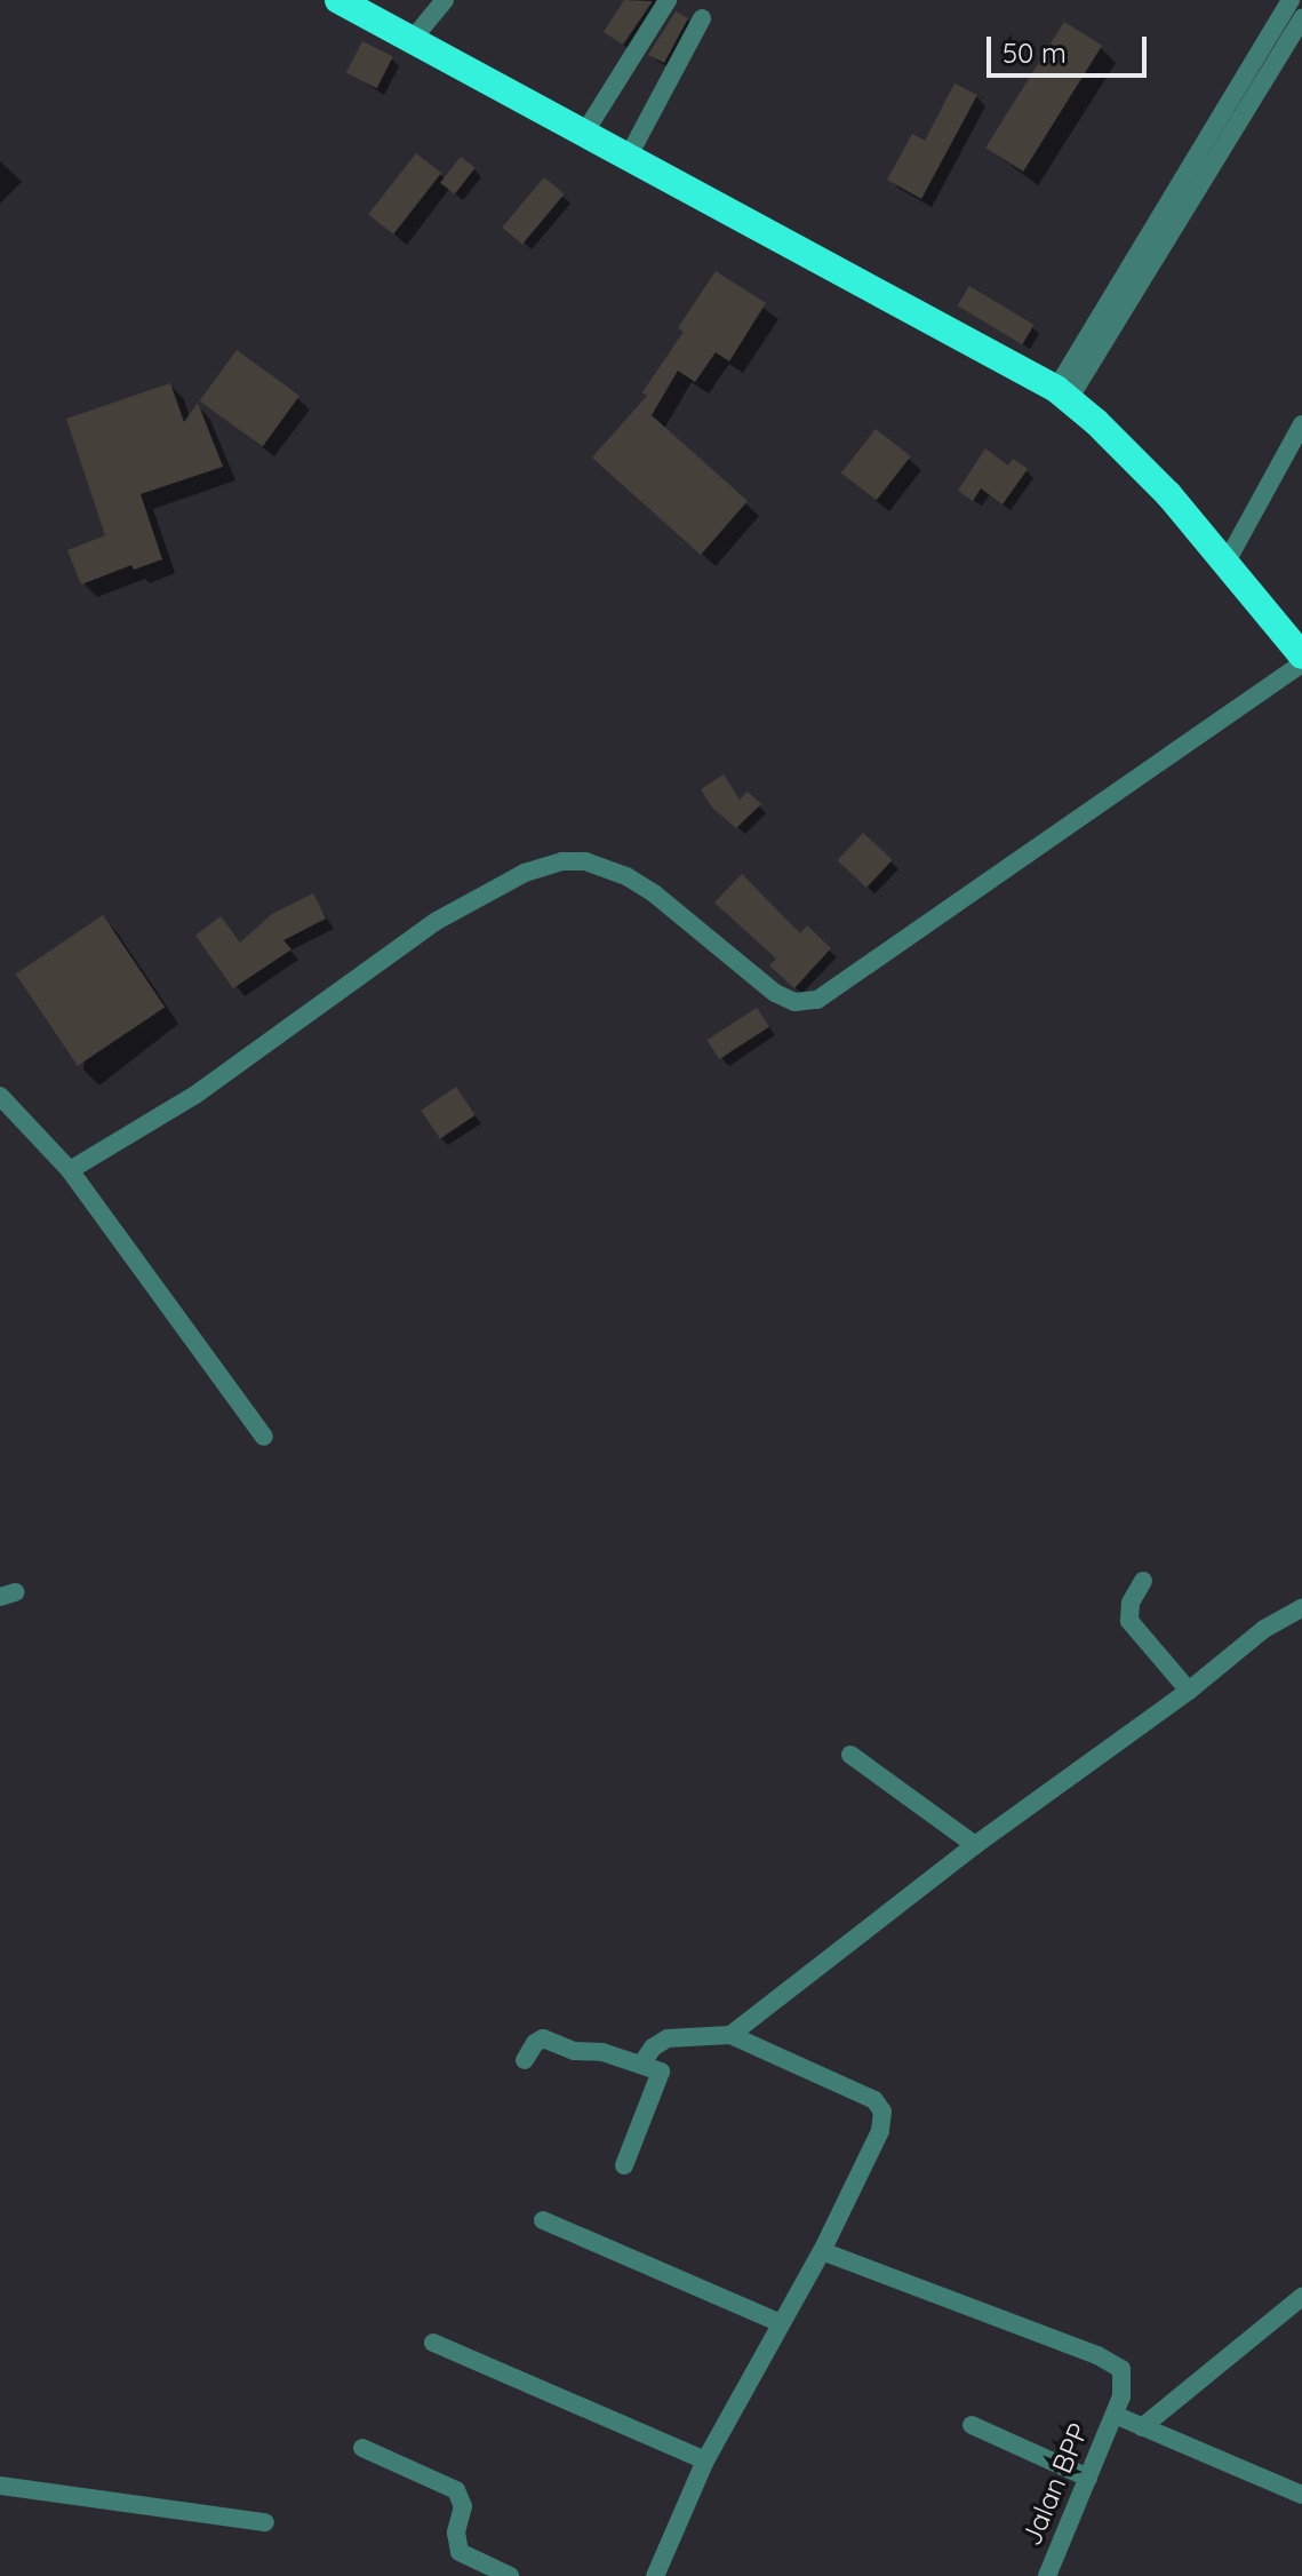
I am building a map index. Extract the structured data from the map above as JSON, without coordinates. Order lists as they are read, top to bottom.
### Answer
{
  "streets": {
    "street": ["Jalan BPP"]
  },
  "scale_bar": "50 m"
}
